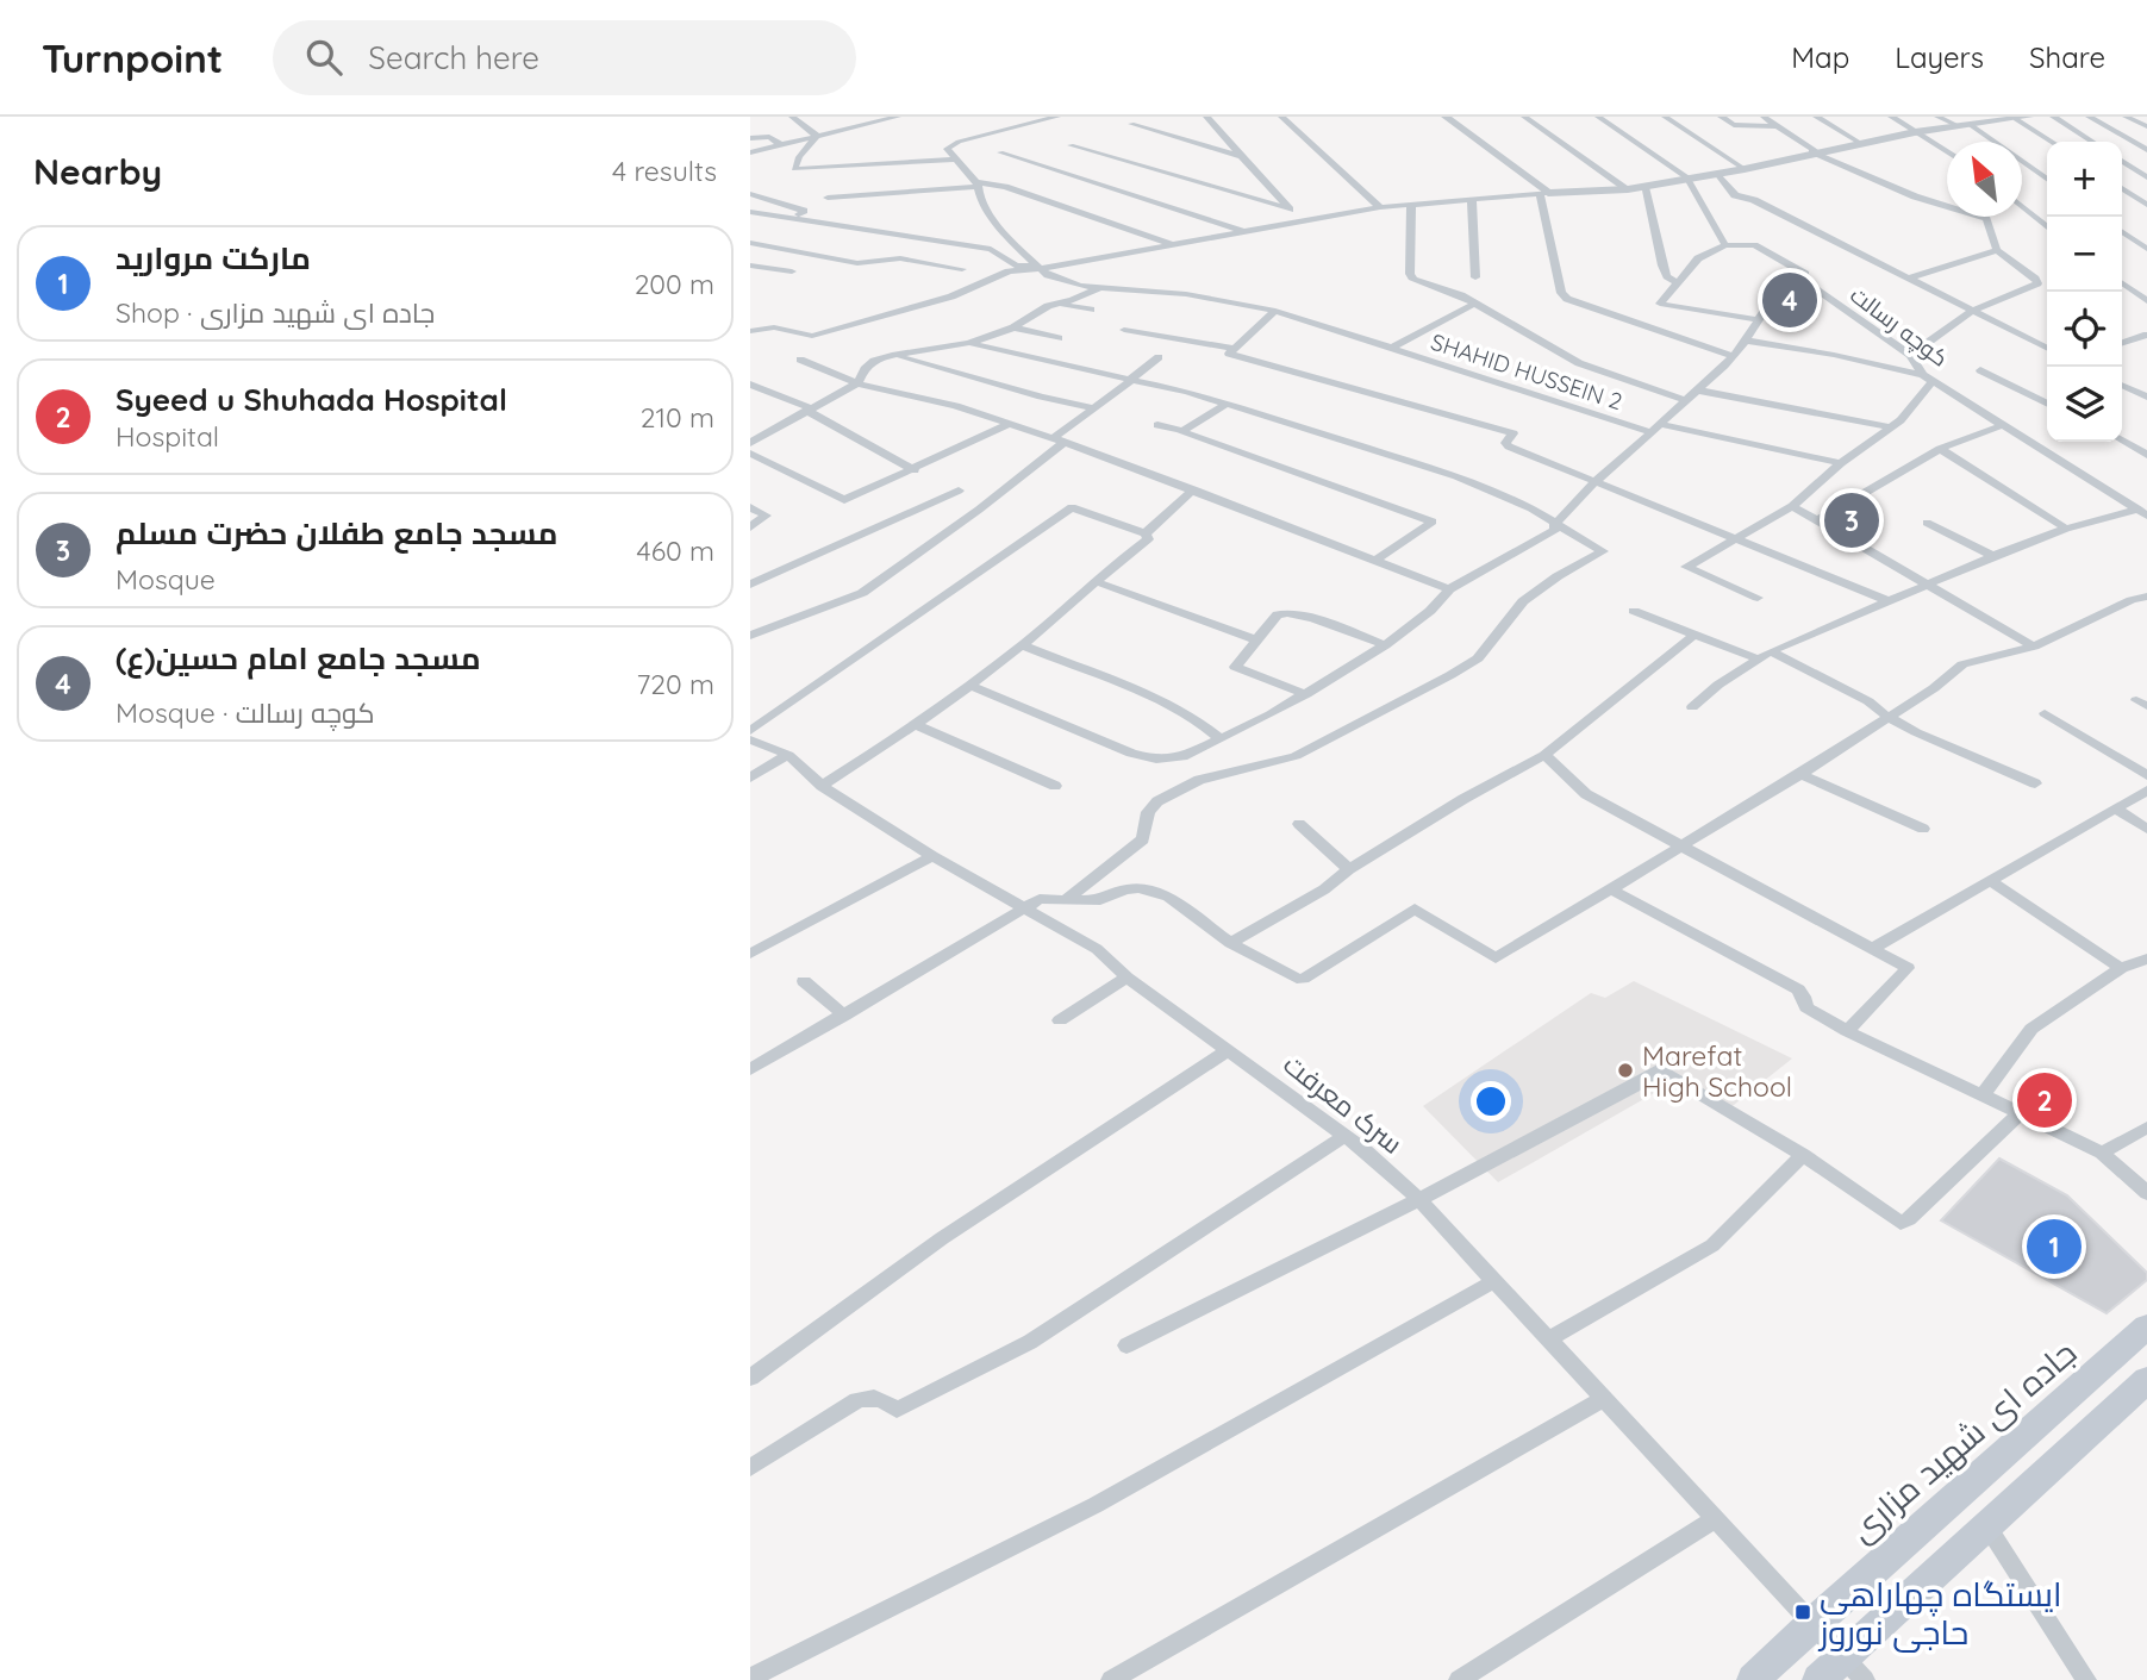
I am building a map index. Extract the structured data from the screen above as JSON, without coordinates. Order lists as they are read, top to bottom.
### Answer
{
  "streets": {
    "main road": ["جاده ای شهید مزاری"],
    "street": ["کوچه رسالت", "SHAHID HUSSEIN 2", "سرک معرفت"]
  },
  "crossings": [
    ["سرک معرفت", "جاده ای شهید مزاری"]
  ],
  "places": {
    "other": ["Marefat High School"],
    "transit": ["ایستگاه چهاراهی حاجی نوروز"]
  },
  "north": "top left",
  "page": {
    "header": "Turnpoint",
    "search": "Search here",
    "nav": ["Map", "Layers", "Share"],
    "heading": ["Nearby", "4 results"],
    "map_buttons": ["+", "−"],
    "list": [
      {
        "mark": "1",
        "name": "مارکت مروارید",
        "note": "Shop · جاده ای شهید مزاری",
        "value": "200 m"
      },
      {
        "mark": "2",
        "name": "Syeed u Shuhada Hospital",
        "note": "Hospital",
        "value": "210 m"
      },
      {
        "mark": "3",
        "name": "مسجد جامع طفلان حضرت مسلم",
        "note": "Mosque",
        "value": "460 m"
      },
      {
        "mark": "4",
        "name": "مسجد جامع امام حسین(ع)",
        "note": "Mosque · کوچه رسالت",
        "value": "720 m"
      }
    ],
    "pins": [
      "4",
      "3",
      "2",
      "1"
    ]
  }
}
